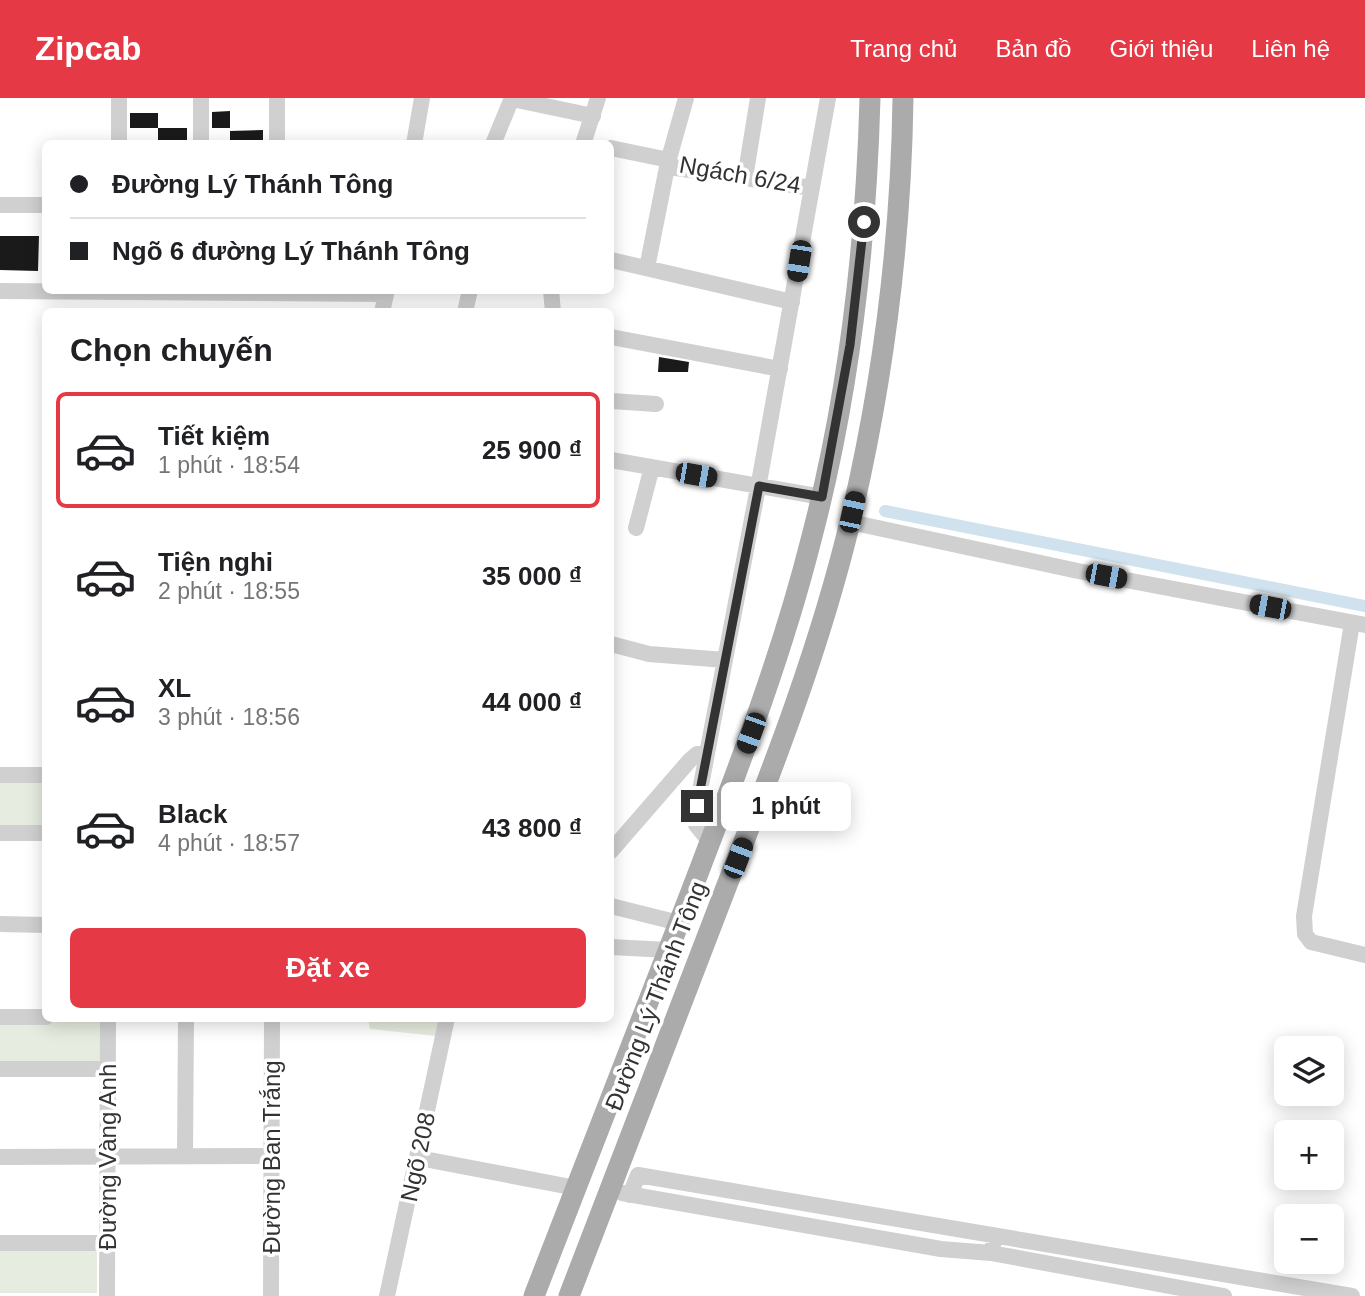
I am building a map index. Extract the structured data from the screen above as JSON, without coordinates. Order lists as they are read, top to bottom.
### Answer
{
  "streets": {
    "main road": ["Đường Lý Thánh Tông"],
    "street": [
      "Ngách 6/24",
      "Đường Vàng Anh",
      "Đường Ban Trắng",
      "Ngõ 208"
    ]
  },
  "page": {
    "header": "Zipcab",
    "nav": [
      "Trang chủ",
      "Bản đồ",
      "Giới thiệu",
      "Liên hệ"
    ],
    "banner": ["Đường Lý Thánh Tông", "Ngõ 6 đường Lý Thánh Tông"],
    "heading": "Chọn chuyến",
    "list": [
      {
        "name": "Tiết kiệm",
        "note": "1 phút · 18:54",
        "value": "25 900 ₫"
      },
      {
        "name": "Tiện nghi",
        "note": "2 phút · 18:55",
        "value": "35 000 ₫"
      },
      {
        "name": "XL",
        "note": "3 phút · 18:56",
        "value": "44 000 ₫"
      },
      {
        "name": "Black",
        "note": "4 phút · 18:57",
        "value": "43 800 ₫"
      }
    ],
    "bubble": "1 phút",
    "buttons": "Đặt xe",
    "map_buttons": ["+", "−"]
  }
}
